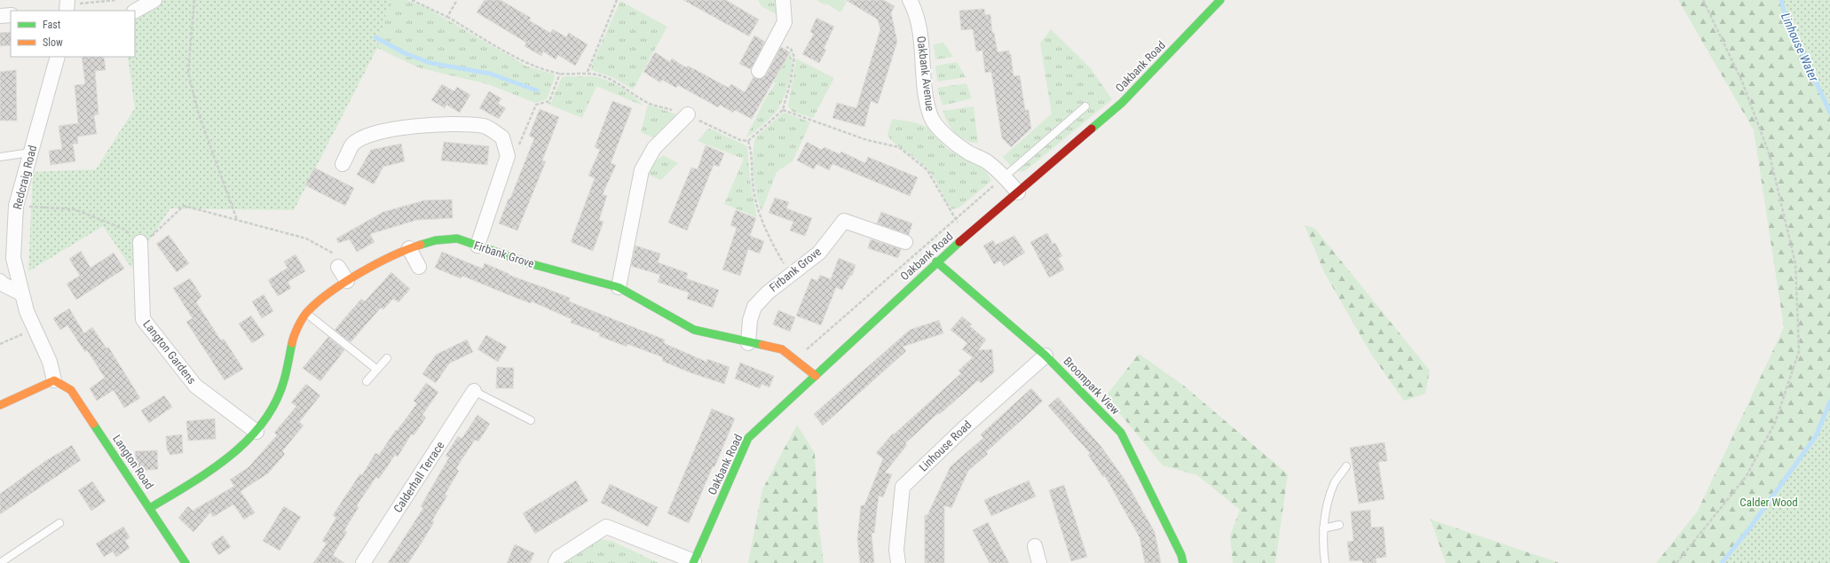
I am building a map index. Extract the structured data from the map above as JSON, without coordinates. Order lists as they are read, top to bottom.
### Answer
{
  "streets": {
    "street": [
      "Oakbank Road",
      "Oakbank Avenue",
      "Redcraig Road",
      "Firbank Grove",
      "Langton Gardens",
      "Broompark View",
      "Linhouse Road",
      "Langton Road",
      "Calderhall Terrace"
    ]
  },
  "crossings": [
    ["Oakbank Road", "Oakbank Avenue"],
    ["Oakbank Road", "Firbank Grove"],
    ["Oakbank Road", "Broompark View"],
    ["Redcraig Road", "Langton Road"],
    ["Broompark View", "Linhouse Road"]
  ],
  "water": ["Linhouse Water"],
  "parks": ["Calder Wood"],
  "legend": ["Fast", "Slow"]
}
